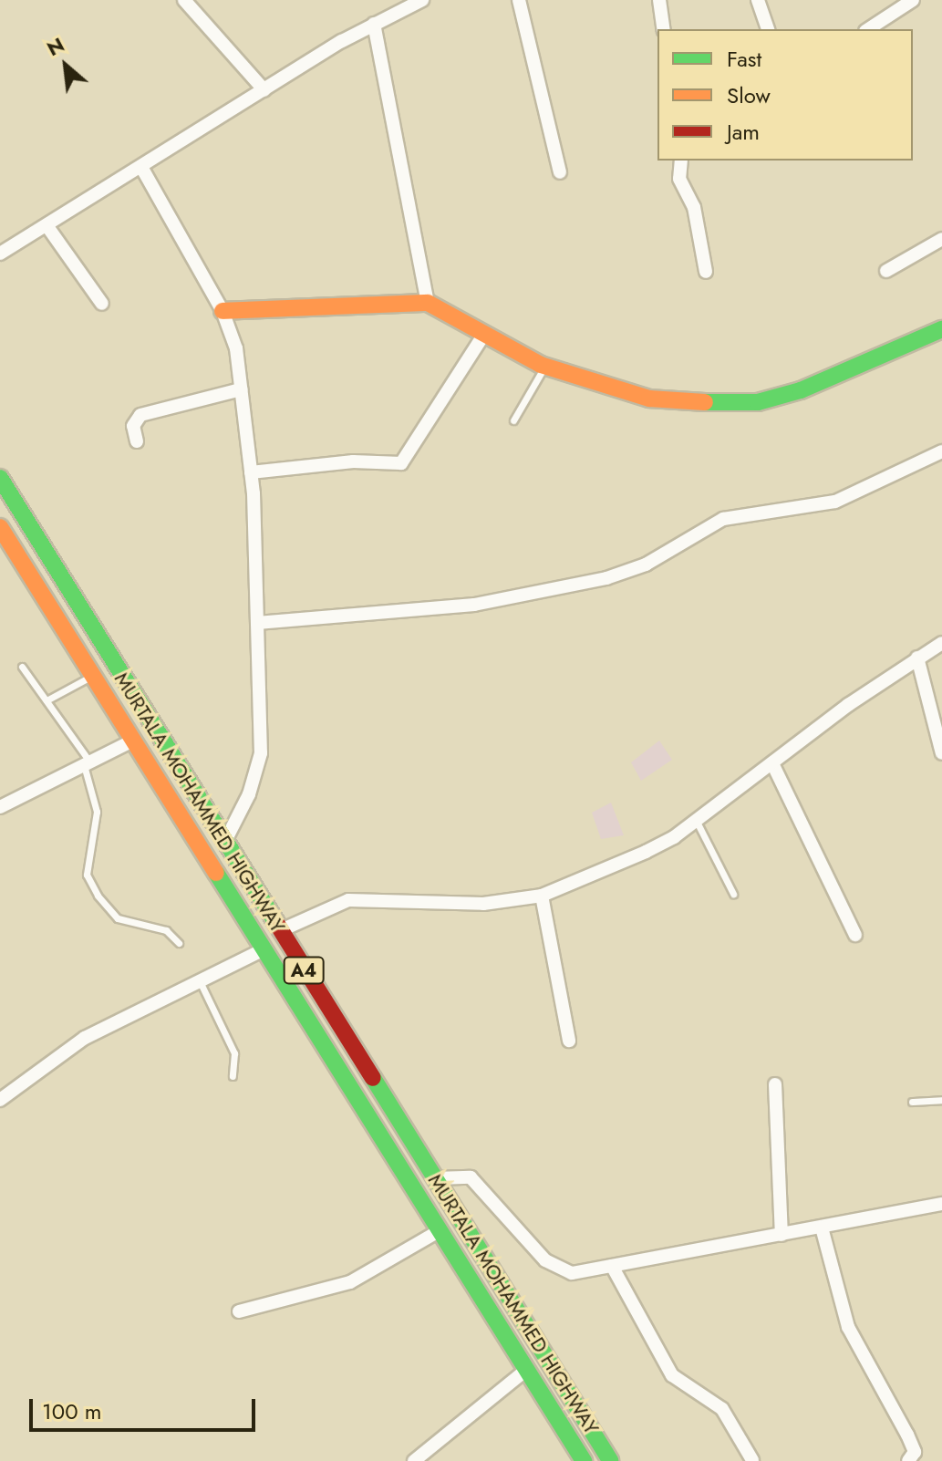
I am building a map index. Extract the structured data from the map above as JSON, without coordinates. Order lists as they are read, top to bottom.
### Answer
{
  "streets": {
    "main road": ["MURTALA MOHAMMED HIGHWAY", "A4"]
  },
  "legend": ["Fast", "Slow", "Jam"],
  "scale_bar": "100 m",
  "north": "top left"
}
